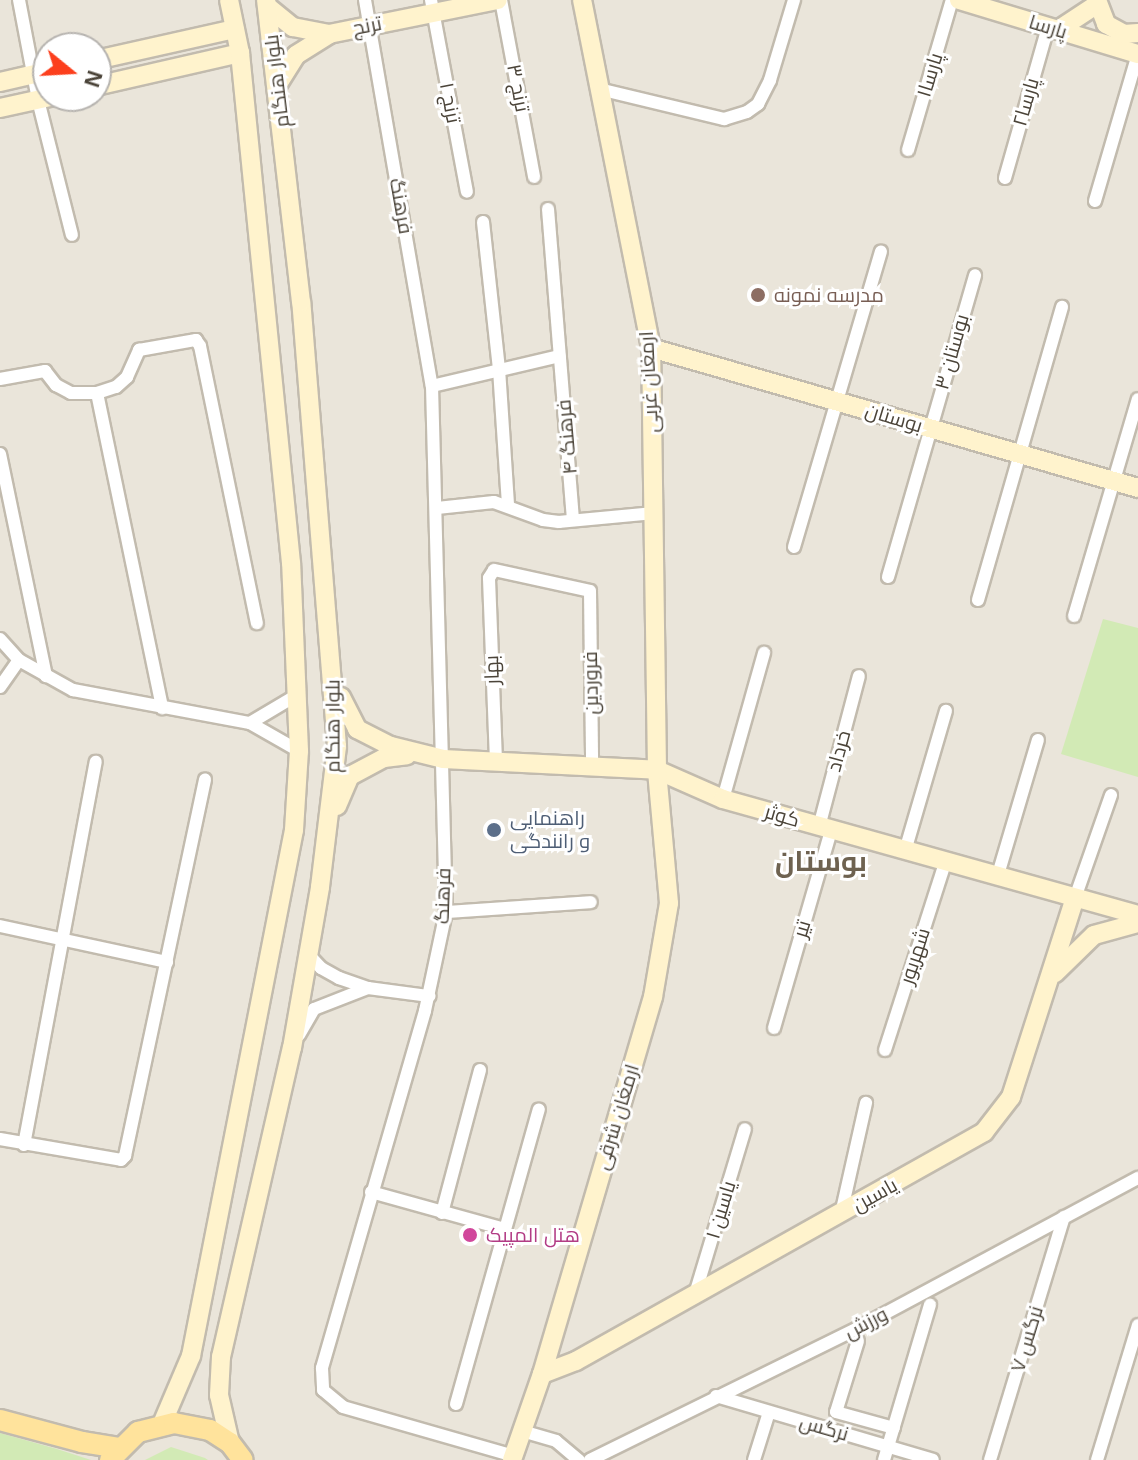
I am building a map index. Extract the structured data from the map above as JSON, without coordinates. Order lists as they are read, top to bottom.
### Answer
{
  "streets": {
    "street": [
      "ترنج",
      "پارسا",
      "پارسا۱",
      "بلوار هنگام",
      "ترنج ۳",
      "پارسا۲",
      "ترنج ۱",
      "فرهنگ",
      "بوستان ۳",
      "ارمغان غربی",
      "بوستان",
      "فرهنگ ۴",
      "بهار",
      "فروردین",
      "خرداد",
      "کوثر",
      "تیر",
      "شهریور",
      "ارمغان شرقی",
      "یاسین",
      "یاسین ۱",
      "ورزش",
      "نرگس ۷",
      "نرگس"
    ]
  },
  "crossings": [
    ["ترنج", "ترنج ۳"],
    ["ترنج", "ترنج ۱"],
    ["ترنج", "فرهنگ"],
    ["پارسا", "پارسا۲"],
    ["بلوار هنگام", "کوثر"],
    ["فرهنگ", "کوثر"],
    ["فرهنگ", "ارمغان شرقی"],
    ["بوستان ۳", "بوستان"],
    ["ارمغان غربی", "بوستان"],
    ["ارمغان غربی", "کوثر"],
    ["ارمغان غربی", "ارمغان شرقی"],
    ["بهار", "فروردین"],
    ["بهار", "کوثر"],
    ["فروردین", "کوثر"],
    ["خرداد", "کوثر"],
    ["خرداد", "تیر"],
    ["کوثر", "تیر"],
    ["کوثر", "شهریور"],
    ["کوثر", "ارمغان شرقی"],
    ["کوثر", "یاسین"],
    ["ارمغان شرقی", "یاسین"],
    ["یاسین", "یاسین ۱"],
    ["ورزش", "نرگس ۷"],
    ["ورزش", "نرگس"]
  ],
  "districts": ["بوستان"],
  "places": ["مدرسه نمونه", "راهنمایی و رانندگی", "هتل المپیک"],
  "north": "right"
}
